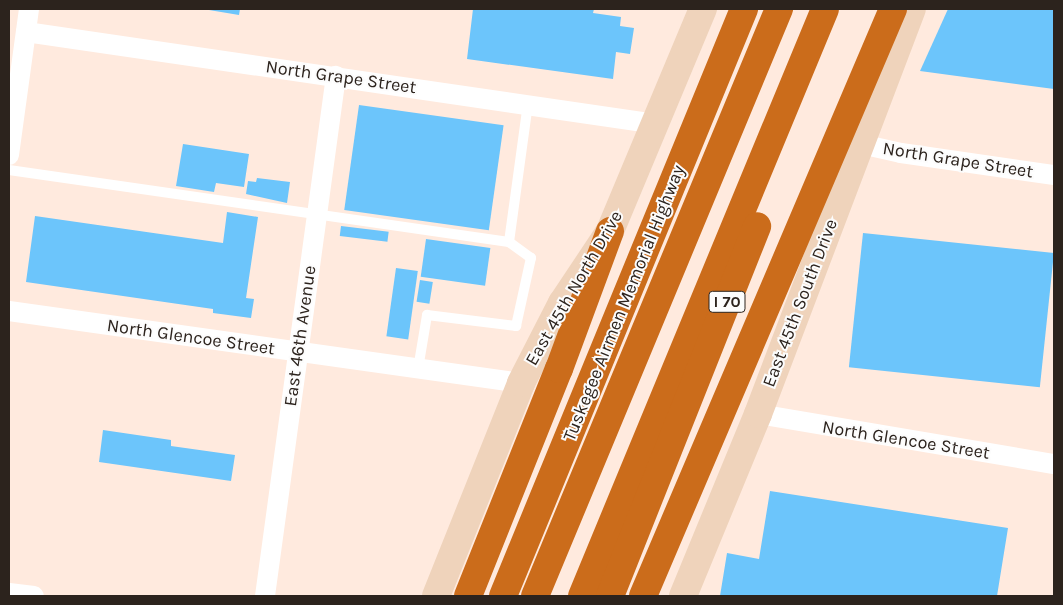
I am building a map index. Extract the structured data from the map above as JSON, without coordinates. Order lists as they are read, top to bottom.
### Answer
{
  "streets": {
    "highway": ["I 70", "Tuskegee Airmen Memorial Highway"],
    "main road": ["East 45th North Drive", "East 45th South Drive"],
    "street": ["North Grape Street", "East 46th Avenue", "North Glencoe Street"]
  },
  "crossings": [
    ["North Grape Street", "East 45th North Drive"],
    ["North Grape Street", "East 45th South Drive"],
    ["North Grape Street", "East 46th Avenue"],
    ["East 45th North Drive", "North Glencoe Street"],
    ["East 45th South Drive", "North Glencoe Street"],
    ["East 46th Avenue", "North Glencoe Street"]
  ]
}
